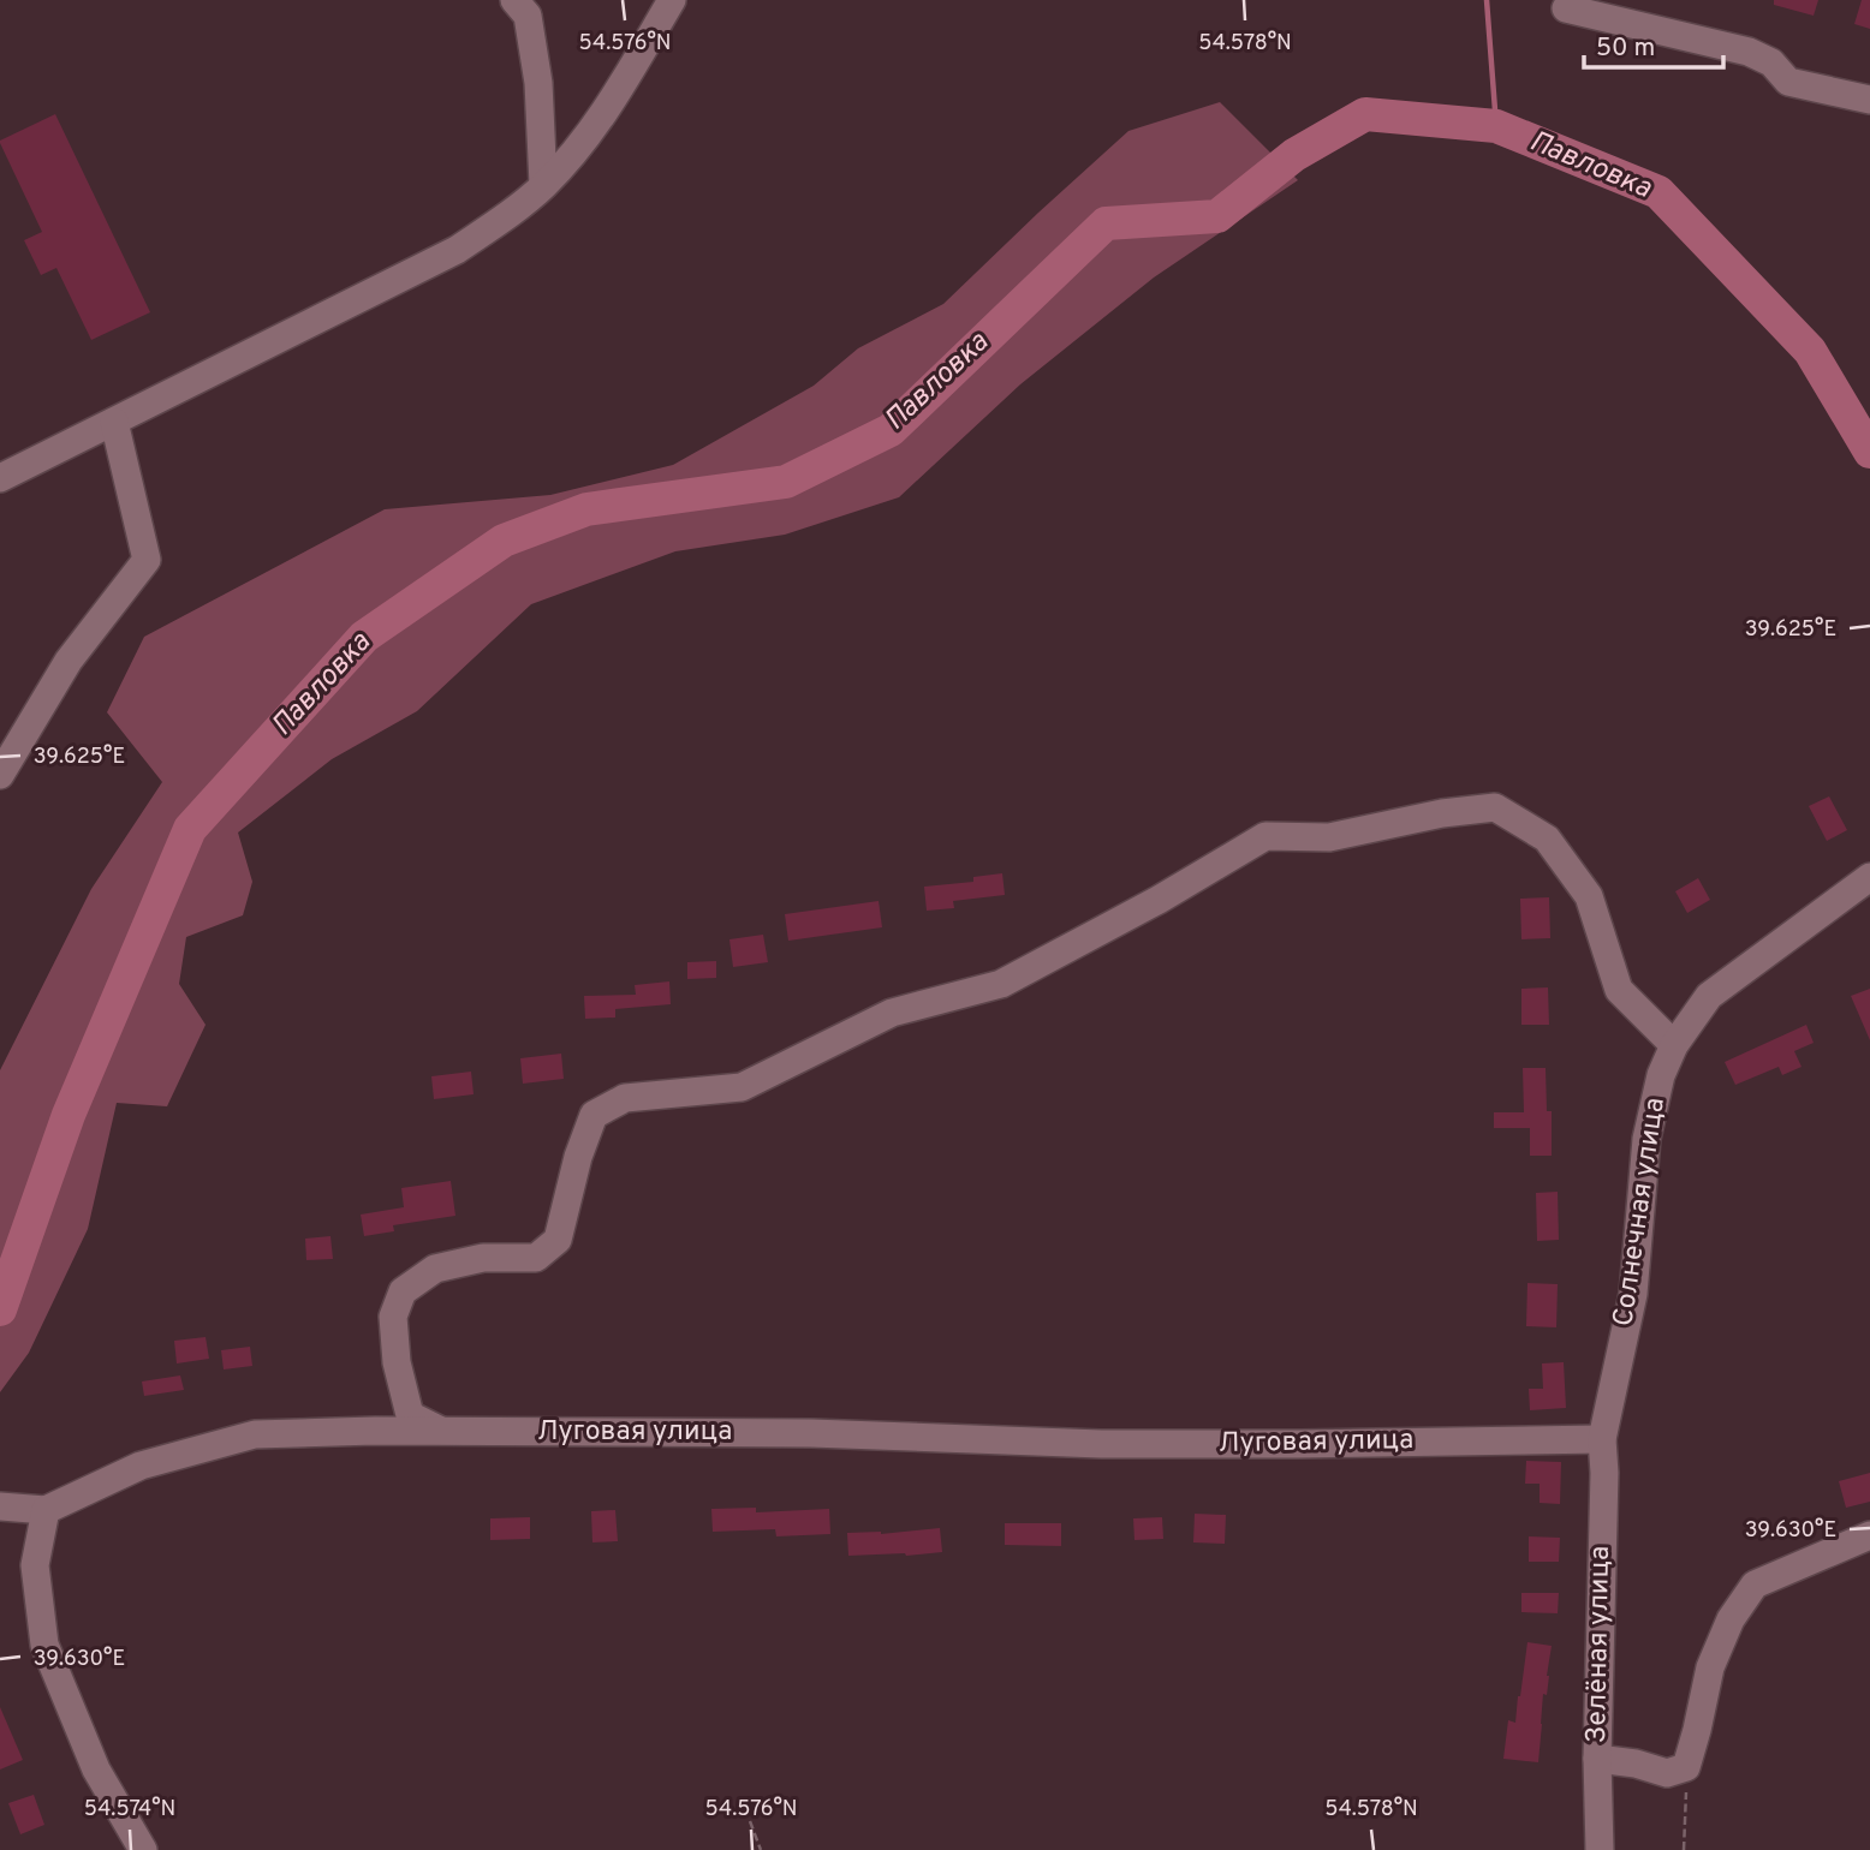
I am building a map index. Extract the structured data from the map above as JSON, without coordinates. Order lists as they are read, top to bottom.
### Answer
{
  "streets": {
    "street": ["Солнечная улица", "Луговая улица", "Зелёная улица"]
  },
  "crossings": [
    ["Солнечная улица", "Луговая улица"],
    ["Солнечная улица", "Зелёная улица"],
    ["Луговая улица", "Зелёная улица"]
  ],
  "water": ["Павловка"],
  "scale_bar": "50 m",
  "coordinates": [
    "54.576°N",
    "54.578°N",
    "39.625°E",
    "39.630°E",
    "54.574°N"
  ]
}
